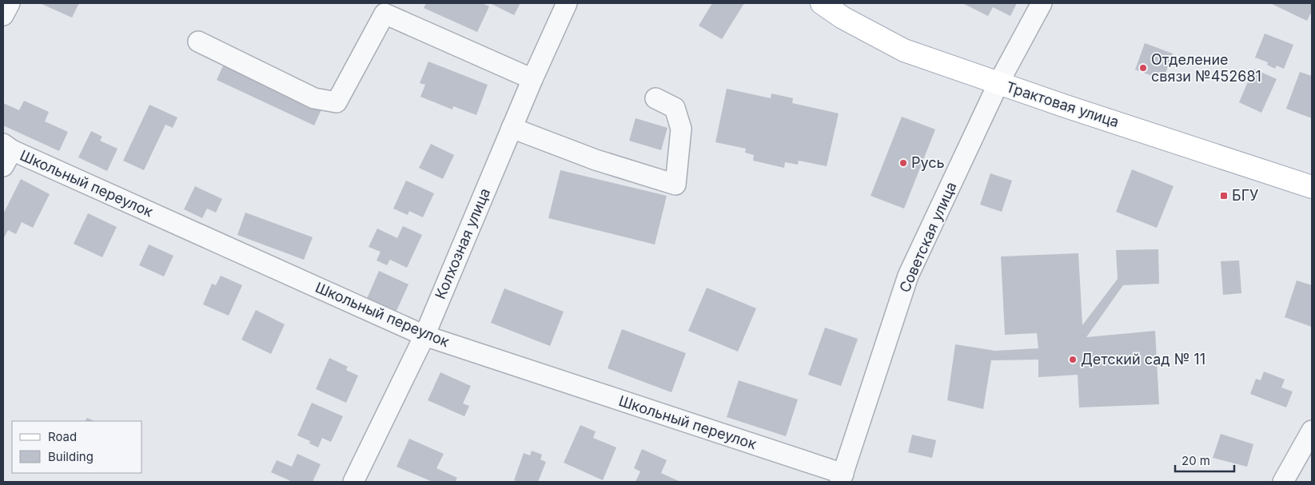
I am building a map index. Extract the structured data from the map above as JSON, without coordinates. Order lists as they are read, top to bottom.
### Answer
{
  "streets": {
    "main road": ["Трактовая улица"],
    "street": ["Школьный переулок", "Советская улица", "Колхозная улица"]
  },
  "crossings": [
    ["Трактовая улица", "Советская улица"],
    ["Школьный переулок", "Советская улица"],
    ["Школьный переулок", "Колхозная улица"]
  ],
  "places": {
    "other": ["Отделение связи №452681", "Русь", "Детский сад № 11"],
    "transit": ["БГУ"]
  },
  "legend": ["Road", "Building"],
  "scale_bar": "20 m"
}
